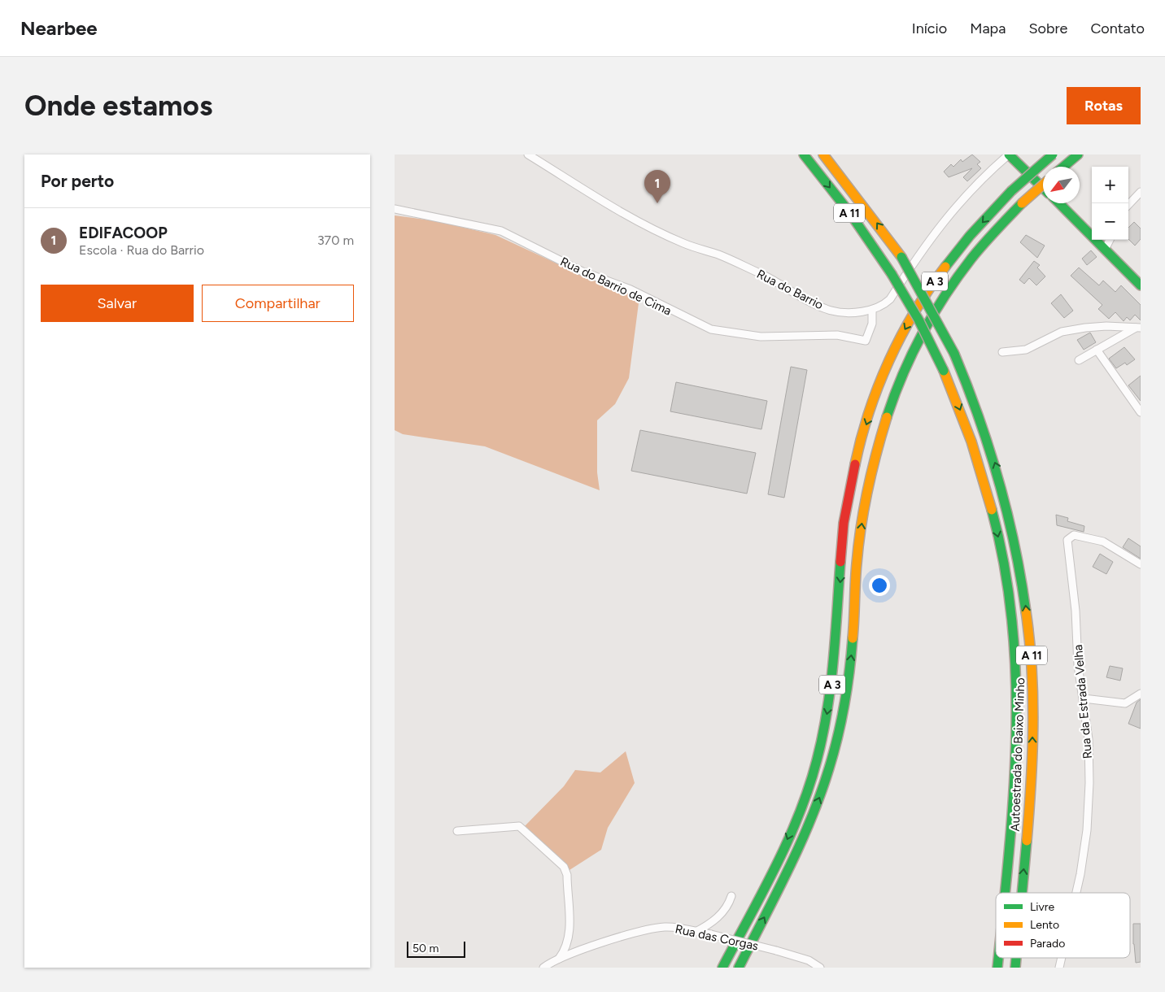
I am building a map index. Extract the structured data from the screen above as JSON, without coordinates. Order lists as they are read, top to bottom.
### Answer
{
  "streets": {
    "main road": ["A 11", "A 3", "Autoestrada do Baixo Minho"],
    "street": [
      "Rua do Barrio de Cima",
      "Rua do Barrio",
      "Rua da Estrada Velha",
      "Rua das Corgas"
    ]
  },
  "crossings": [
    ["Rua do Barrio de Cima", "Rua do Barrio"]
  ],
  "legend": ["Livre", "Lento", "Parado"],
  "scale_bar": "50 m",
  "north": "bottom left",
  "page": {
    "header": "Nearbee",
    "nav": [
      "Início",
      "Mapa",
      "Sobre",
      "Contato"
    ],
    "buttons": [
      "Rotas",
      ["Salvar", "Compartilhar"]
    ],
    "title": "Onde estamos",
    "heading": "Por perto",
    "map_buttons": ["+", "−"],
    "pins": "1",
    "list": [
      {
        "mark": "1",
        "name": "EDIFACOOP",
        "note": "Escola · Rua do Barrio",
        "value": "370 m"
      }
    ],
    "scale": "50 m"
  }
}
